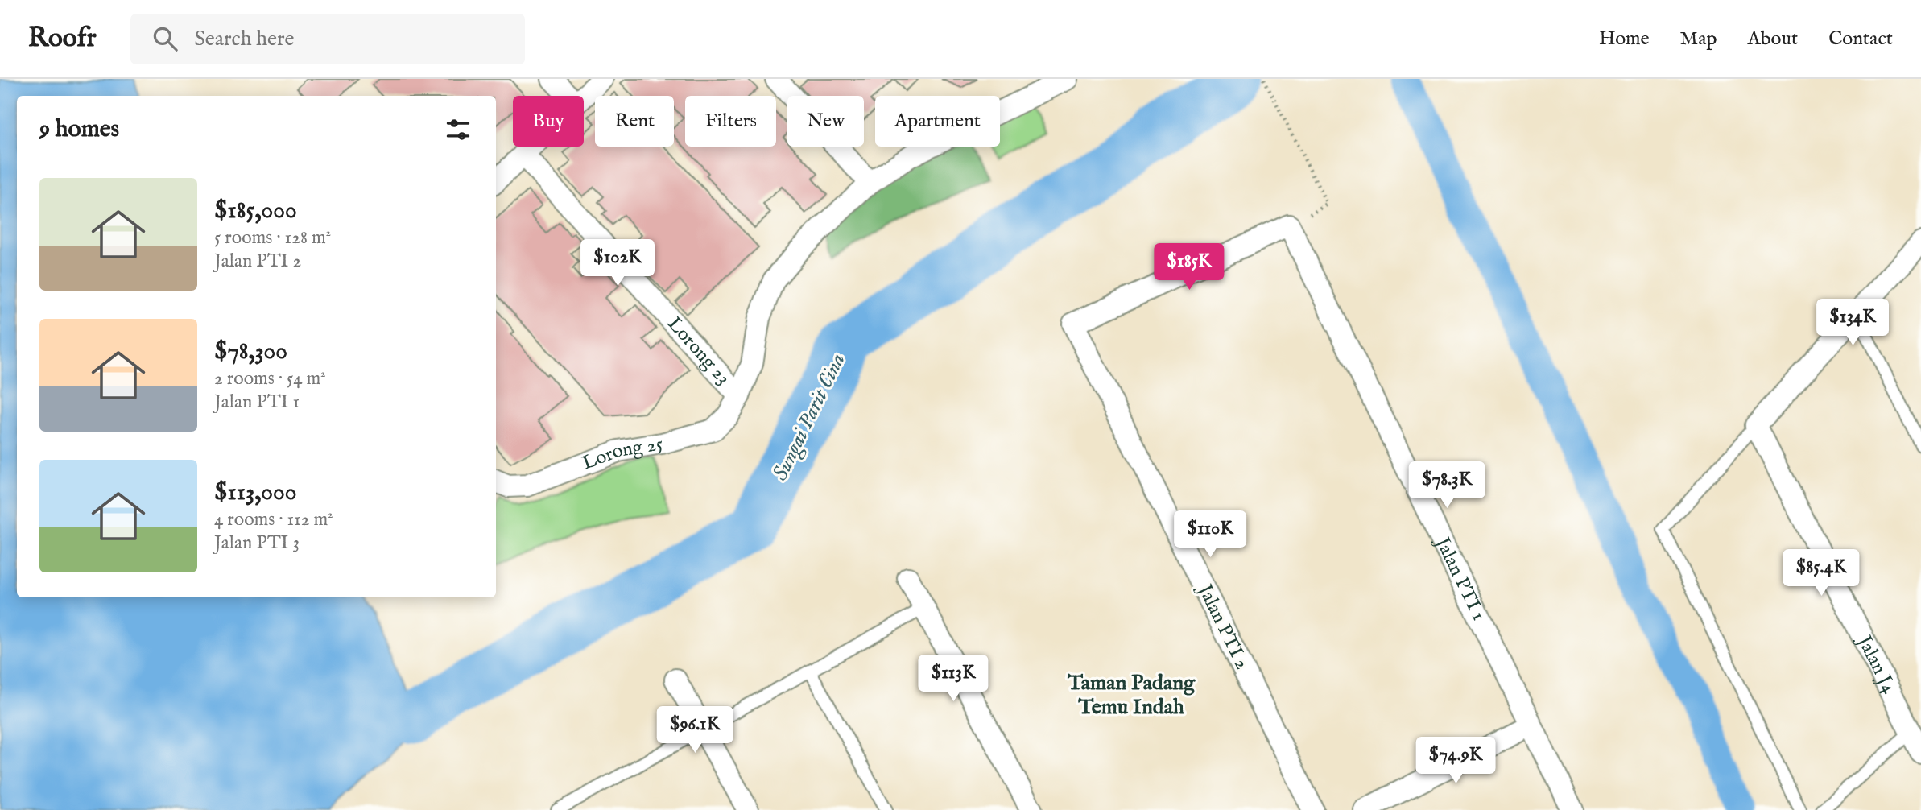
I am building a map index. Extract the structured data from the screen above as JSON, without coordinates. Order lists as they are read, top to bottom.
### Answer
{
  "streets": {
    "street": [
      "Lorong 23",
      "Lorong 25",
      "Jalan PTI 1",
      "Jalan PTI 2",
      "Jalan J4"
    ]
  },
  "crossings": [
    ["Lorong 23", "Lorong 25"],
    ["Jalan PTI 1", "Jalan PTI 2"]
  ],
  "districts": ["Taman Padang Temu Indah"],
  "water": ["Sungai Parit Cina"],
  "page": {
    "header": "Roofr",
    "search": "Search here",
    "nav": [
      "Home",
      "Map",
      "About",
      "Contact"
    ],
    "chip": [
      "Buy",
      "Rent",
      "Filters",
      "New",
      "Apartment"
    ],
    "heading": "9 homes",
    "list": [
      {
        "name": "$185,000",
        "note": "5 rooms · 128 m² · Jalan PTI 2"
      },
      {
        "name": "$78,300",
        "note": "2 rooms · 54 m² · Jalan PTI 1"
      },
      {
        "name": "$113,000",
        "note": "4 rooms · 112 m² · Jalan PTI 3"
      }
    ],
    "price": [
      "$102K",
      "$185K",
      "$134K",
      "$78.3K",
      "$110K",
      "$85.4K",
      "$113K",
      "$96.1K",
      "$74.9K"
    ]
  }
}
